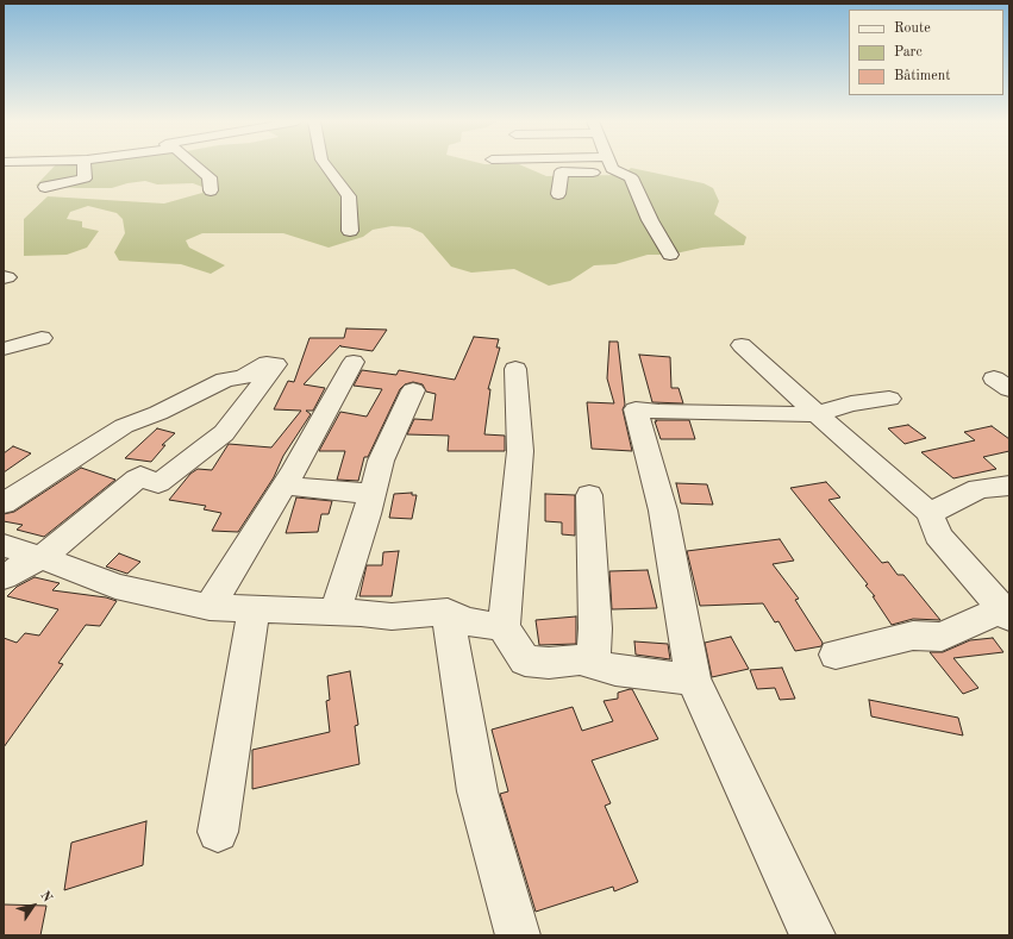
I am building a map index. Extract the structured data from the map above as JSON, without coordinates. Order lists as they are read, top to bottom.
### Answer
{
  "legend": ["Route", "Parc", "Bâtiment"],
  "north": "top right"
}
